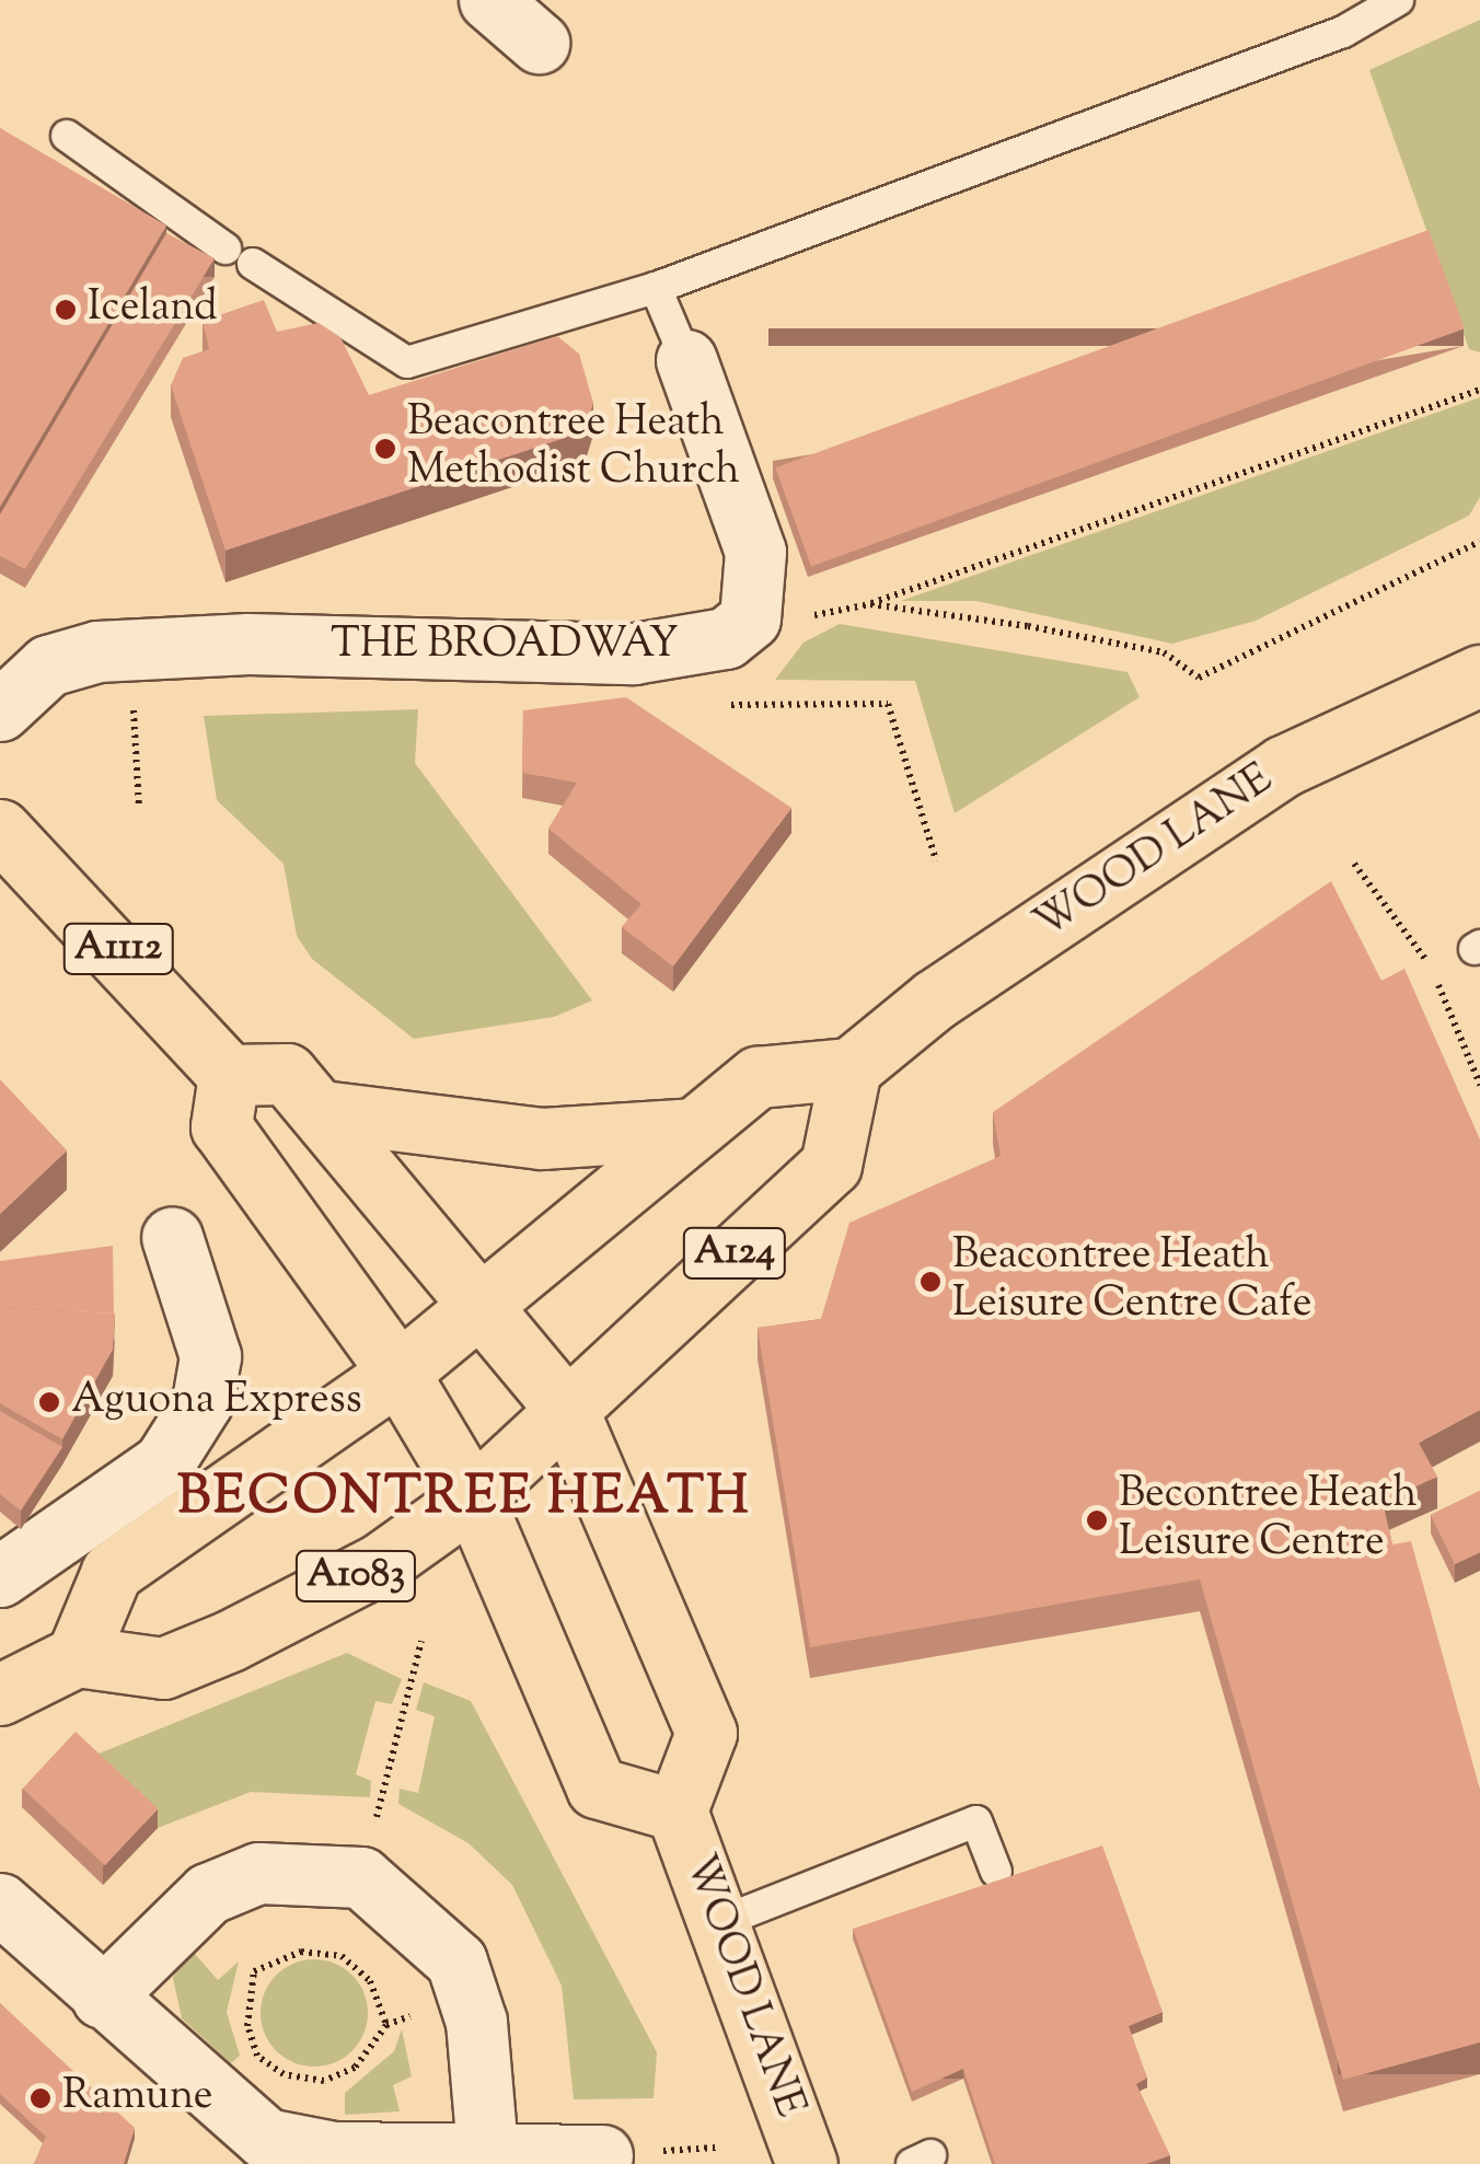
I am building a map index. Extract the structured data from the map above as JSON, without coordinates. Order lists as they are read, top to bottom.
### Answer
{
  "streets": {
    "main road": [
      "WOOD LANE",
      "A1112",
      "A124",
      "A1083"
    ],
    "street": ["THE BROADWAY"]
  },
  "crossings": [
    ["WOOD LANE", "A1112"],
    ["WOOD LANE", "A124"],
    ["WOOD LANE", "A1083"]
  ],
  "districts": ["BECONTREE HEATH"],
  "places": [
    "Iceland",
    "Beacontree Heath Methodist Church",
    "Beacontree Heath Leisure Centre Cafe",
    "Aguona Express",
    "Becontree Heath Leisure Centre",
    "Ramune"
  ]
}
